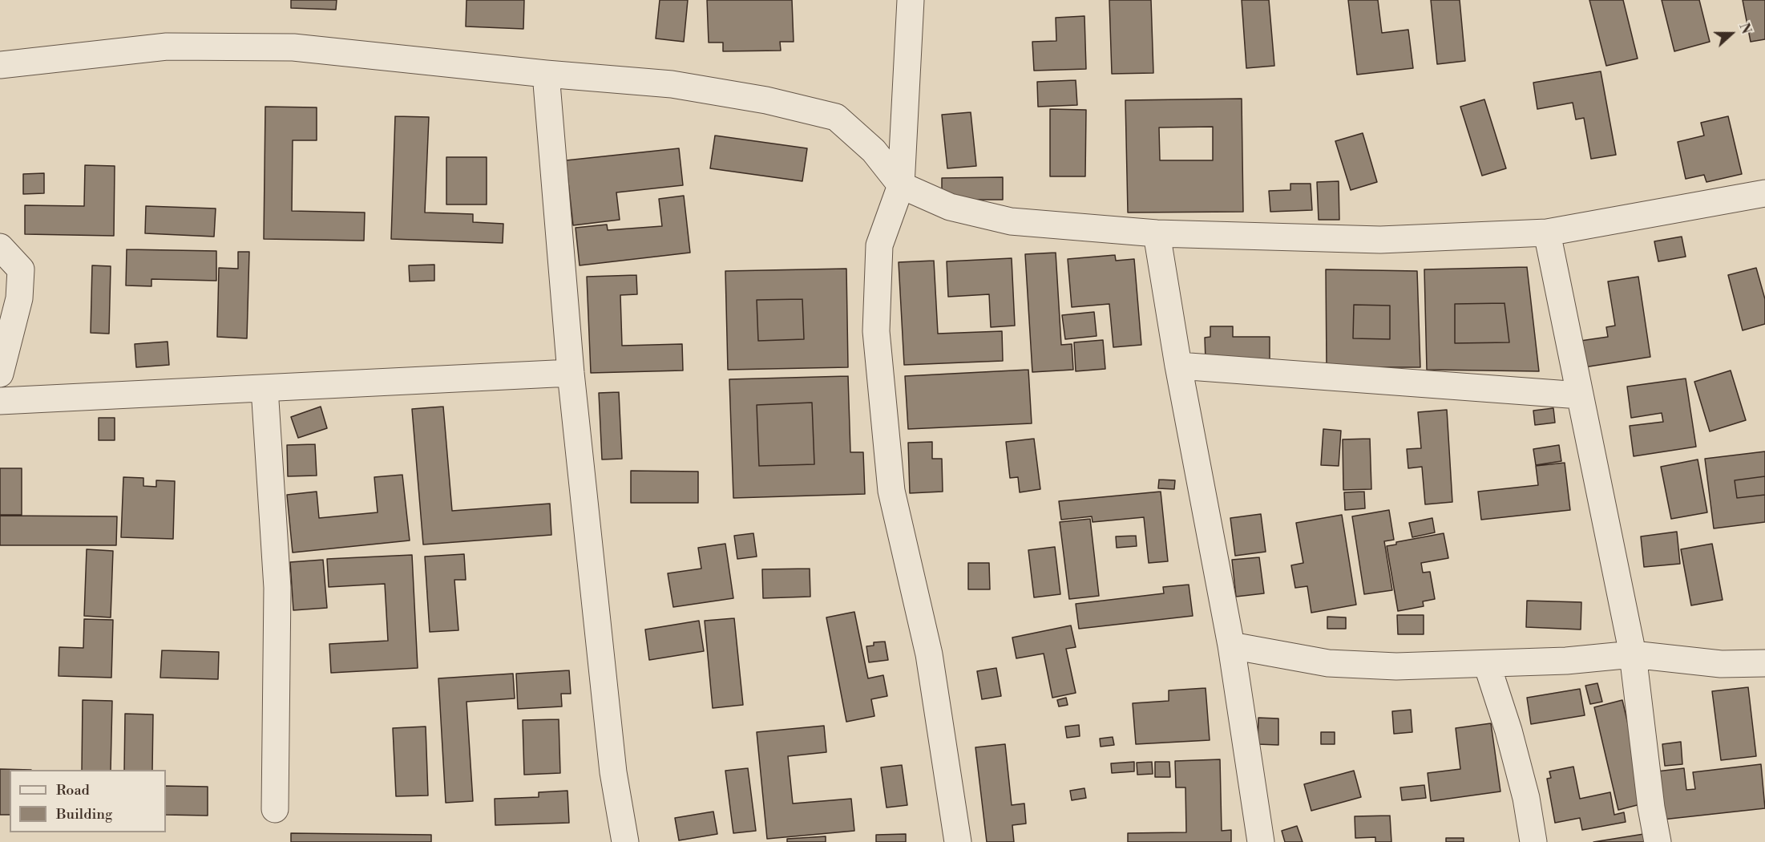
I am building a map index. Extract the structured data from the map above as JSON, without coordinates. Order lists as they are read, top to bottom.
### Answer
{
  "legend": ["Road", "Building"],
  "north": "right"
}
